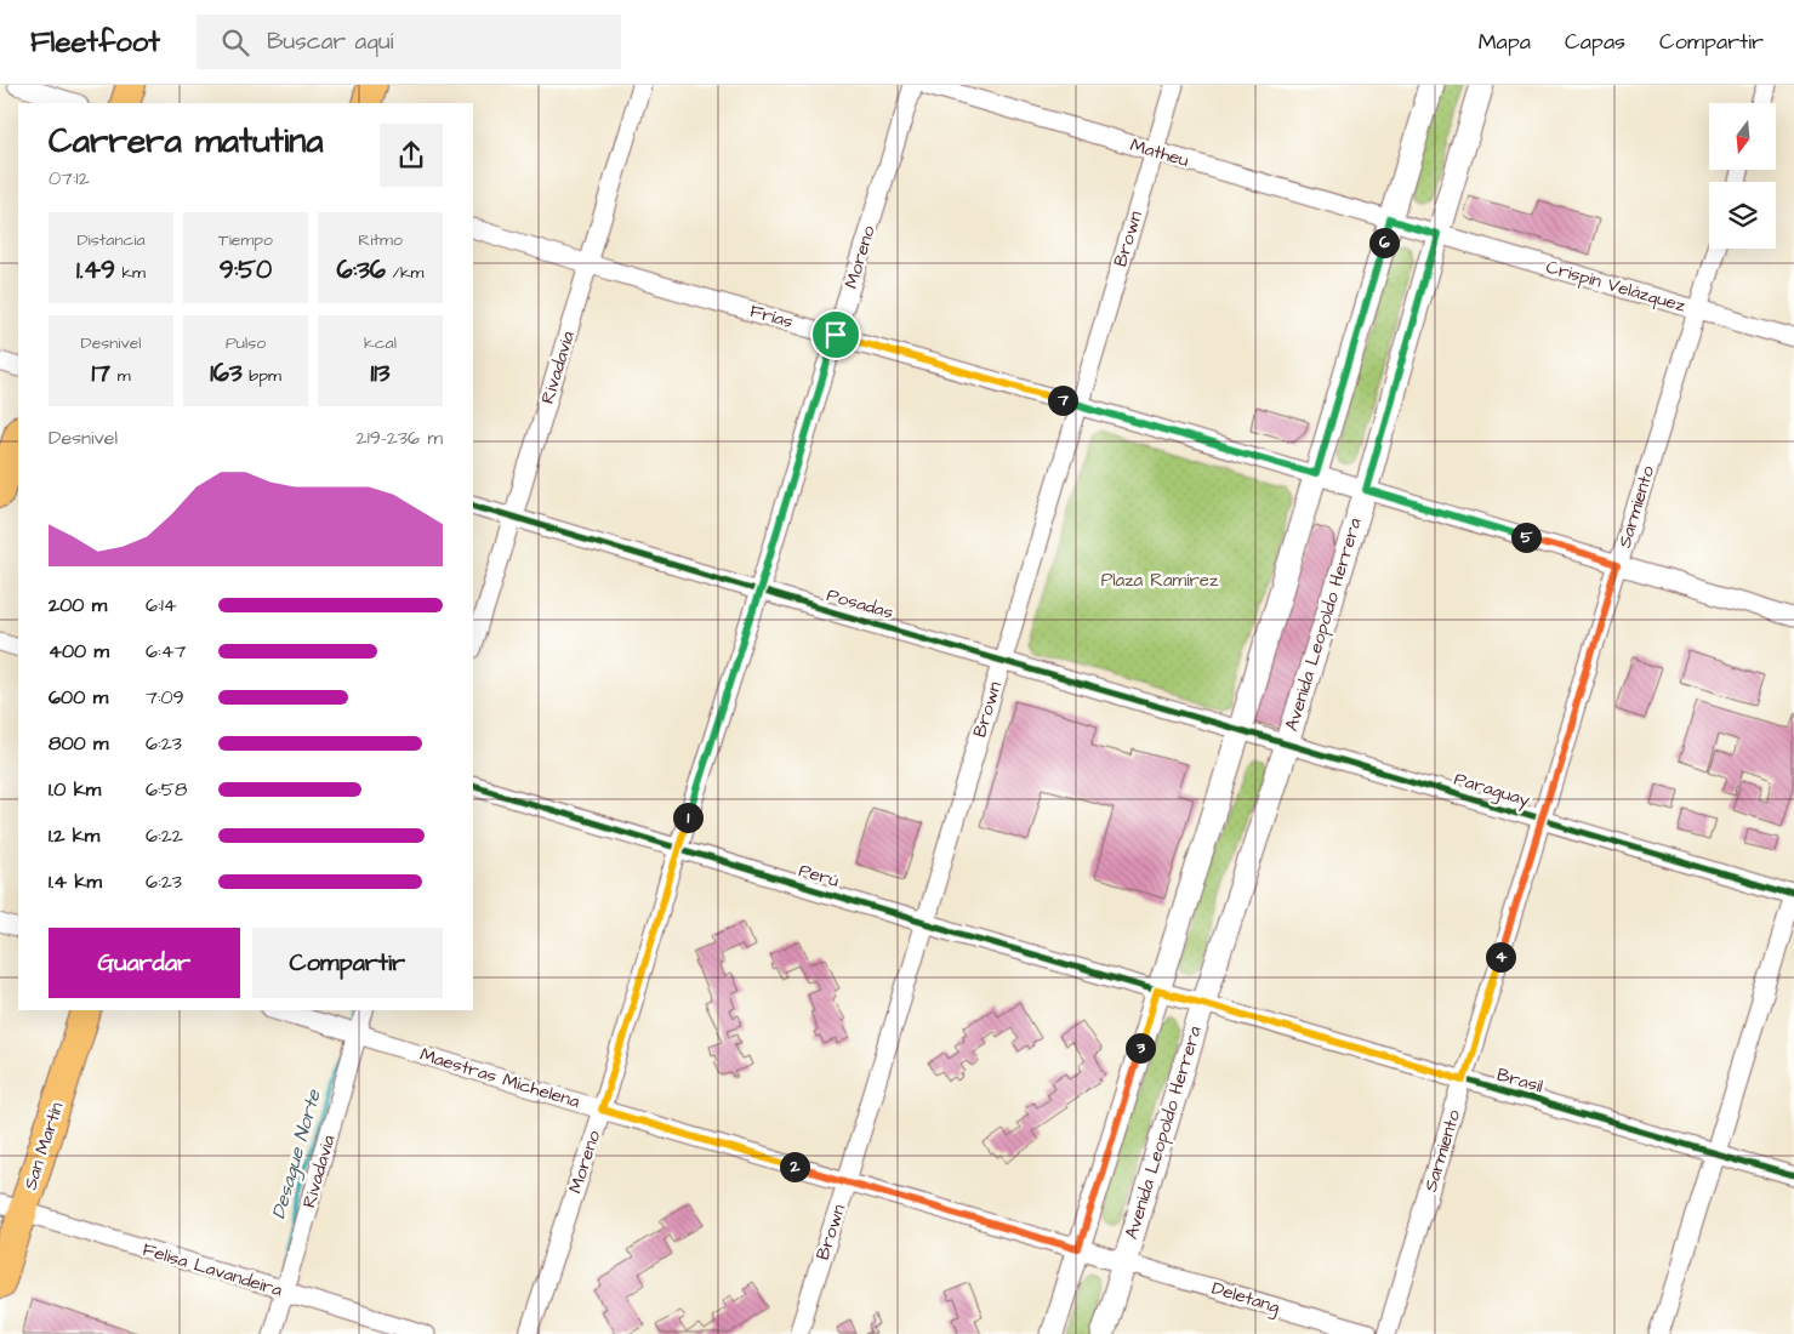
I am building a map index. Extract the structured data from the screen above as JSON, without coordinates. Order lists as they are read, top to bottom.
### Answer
{
  "streets": {
    "main road": ["San Martín"],
    "street": [
      "Matheu",
      "Brown",
      "Moreno",
      "Crispin Velázquez",
      "Frías",
      "Rivadavia",
      "Sarmiento",
      "Posadas",
      "Avenida Leopoldo Herrera",
      "Paraguay",
      "Perú",
      "Maestras Michelena",
      "Brasil",
      "Felisa Lavandeira",
      "Deletang"
    ]
  },
  "crossings": [
    ["Matheu", "Brown"],
    ["Matheu", "Crispin Velázquez"],
    ["Matheu", "Avenida Leopoldo Herrera"],
    ["Brown", "Frías"],
    ["Brown", "Posadas"],
    ["Brown", "Perú"],
    ["Brown", "Maestras Michelena"],
    ["Moreno", "Frías"],
    ["Moreno", "Posadas"],
    ["Moreno", "Perú"],
    ["Moreno", "Maestras Michelena"],
    ["Crispin Velázquez", "Sarmiento"],
    ["Crispin Velázquez", "Avenida Leopoldo Herrera"],
    ["Frías", "Rivadavia"],
    ["Frías", "Sarmiento"],
    ["Frías", "Avenida Leopoldo Herrera"],
    ["Rivadavia", "Posadas"],
    ["Rivadavia", "Maestras Michelena"],
    ["Rivadavia", "Felisa Lavandeira"],
    ["Sarmiento", "Paraguay"],
    ["Sarmiento", "Brasil"],
    ["Posadas", "Avenida Leopoldo Herrera"],
    ["Avenida Leopoldo Herrera", "Paraguay"],
    ["Avenida Leopoldo Herrera", "Perú"],
    ["Avenida Leopoldo Herrera", "Maestras Michelena"],
    ["Avenida Leopoldo Herrera", "Brasil"],
    ["Avenida Leopoldo Herrera", "Deletang"],
    ["San Martín", "Felisa Lavandeira"]
  ],
  "water": ["Desague Norte"],
  "parks": ["Plaza Ramírez"],
  "north": "bottom",
  "page": {
    "header": "Fleetfoot",
    "search": "Buscar aquí",
    "nav": ["Mapa", "Capas", "Compartir"],
    "heading": ["Carrera matutina", "07:12"],
    "stats": [
      ["Distancia", "1.49 km"],
      ["Tiempo", "9:50"],
      ["Ritmo", "6:36 /km"],
      ["Desnivel", "17 m"],
      ["Pulso", "163 bpm"],
      ["kcal", "113"]
    ],
    "pins": [
      "6",
      "7",
      "5",
      "1",
      "4",
      "3",
      "2"
    ],
    "chart": ["Desnivel", "219–236 m"],
    "list": [
      {
        "name": "200 m",
        "note": "6:14"
      },
      {
        "name": "400 m",
        "note": "6:47"
      },
      {
        "name": "600 m",
        "note": "7:09"
      },
      {
        "name": "800 m",
        "note": "6:23"
      },
      {
        "name": "1.0 km",
        "note": "6:58"
      },
      {
        "name": "1.2 km",
        "note": "6:22"
      },
      {
        "name": "1.4 km",
        "note": "6:23"
      }
    ],
    "buttons": ["Guardar", "Compartir"]
  }
}
